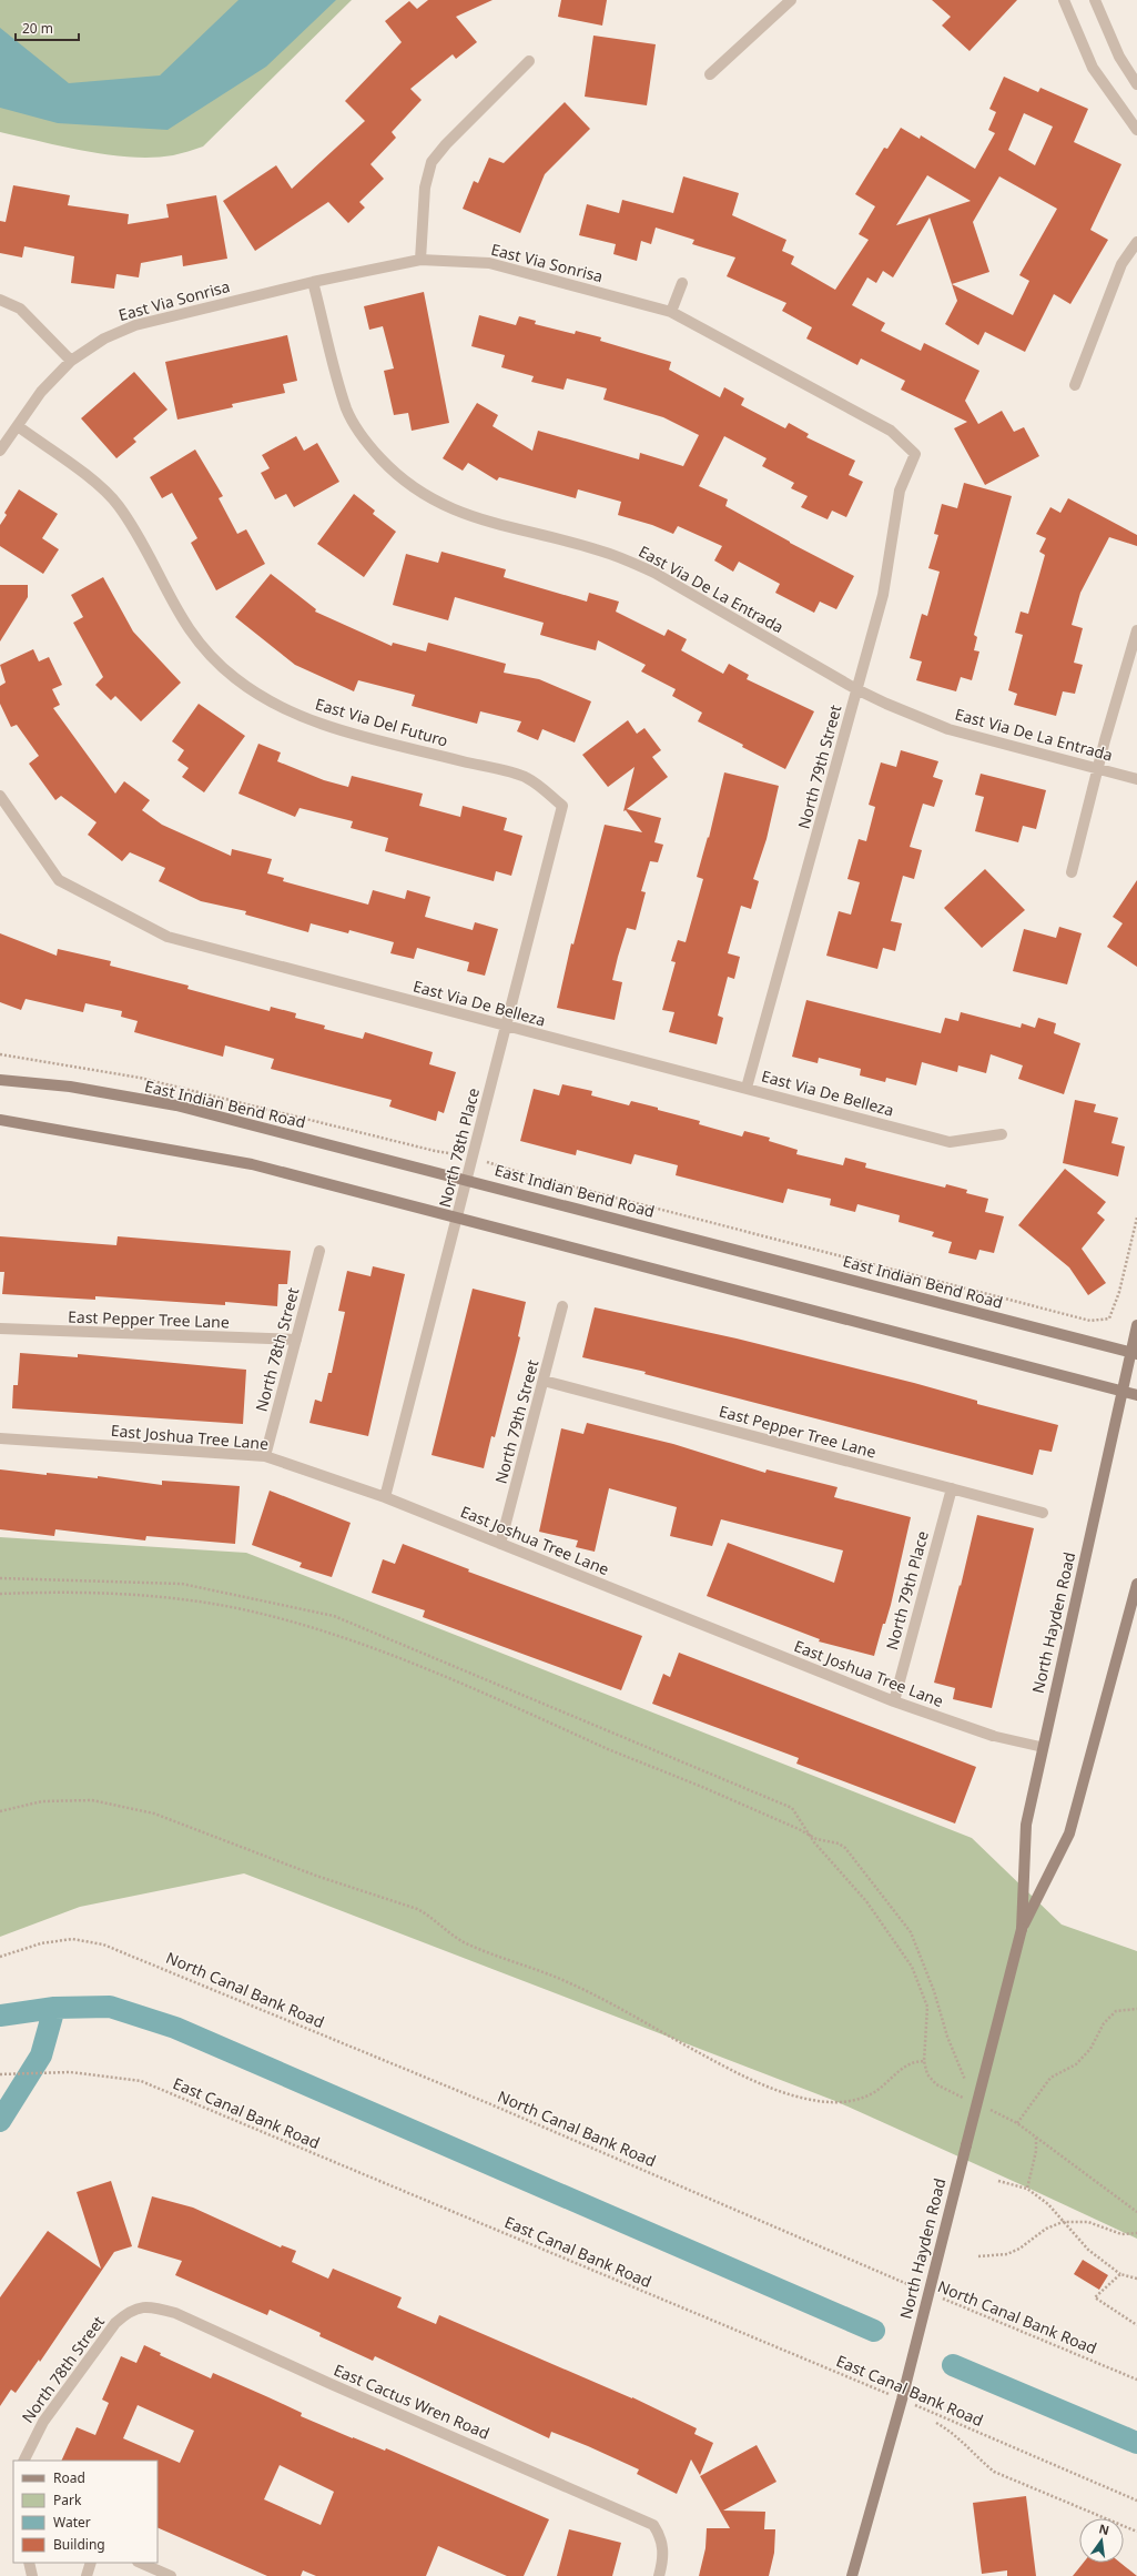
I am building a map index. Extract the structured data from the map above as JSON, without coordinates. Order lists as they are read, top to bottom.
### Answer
{
  "streets": {
    "main road": ["East Indian Bend Road", "North Hayden Road"],
    "street": [
      "East Via Sonrisa",
      "East Via De La Entrada",
      "East Via Del Futuro",
      "North 79th Street",
      "East Via De Belleza",
      "North 78th Place",
      "East Pepper Tree Lane",
      "North 78th Street",
      "East Joshua Tree Lane",
      "North 79th Place",
      "East Cactus Wren Road"
    ],
    "path": ["North Canal Bank Road", "East Canal Bank Road"]
  },
  "crossings": [
    ["East Via Sonrisa", "East Via De La Entrada"],
    ["East Via Sonrisa", "East Via Del Futuro"],
    ["East Via Sonrisa", "North 79th Street"],
    ["East Via De La Entrada", "North 79th Street"],
    ["East Via Del Futuro", "North 78th Place"],
    ["North 79th Street", "East Via De Belleza"],
    ["North 79th Street", "East Pepper Tree Lane"],
    ["North 79th Street", "East Joshua Tree Lane"],
    ["East Via De Belleza", "North 78th Place"],
    ["East Indian Bend Road", "North 78th Place"],
    ["East Indian Bend Road", "North Hayden Road"],
    ["North 78th Place", "East Joshua Tree Lane"],
    ["East Pepper Tree Lane", "North 78th Street"],
    ["East Pepper Tree Lane", "North 79th Place"],
    ["North 78th Street", "East Joshua Tree Lane"],
    ["North 78th Street", "East Cactus Wren Road"],
    ["East Joshua Tree Lane", "North 79th Place"],
    ["East Joshua Tree Lane", "North Hayden Road"],
    ["North Hayden Road", "North Canal Bank Road"],
    ["North Hayden Road", "East Canal Bank Road"]
  ],
  "legend": [
    "Road",
    "Park",
    "Water",
    "Building"
  ],
  "scale_bar": "20 m",
  "north": "top"
}
